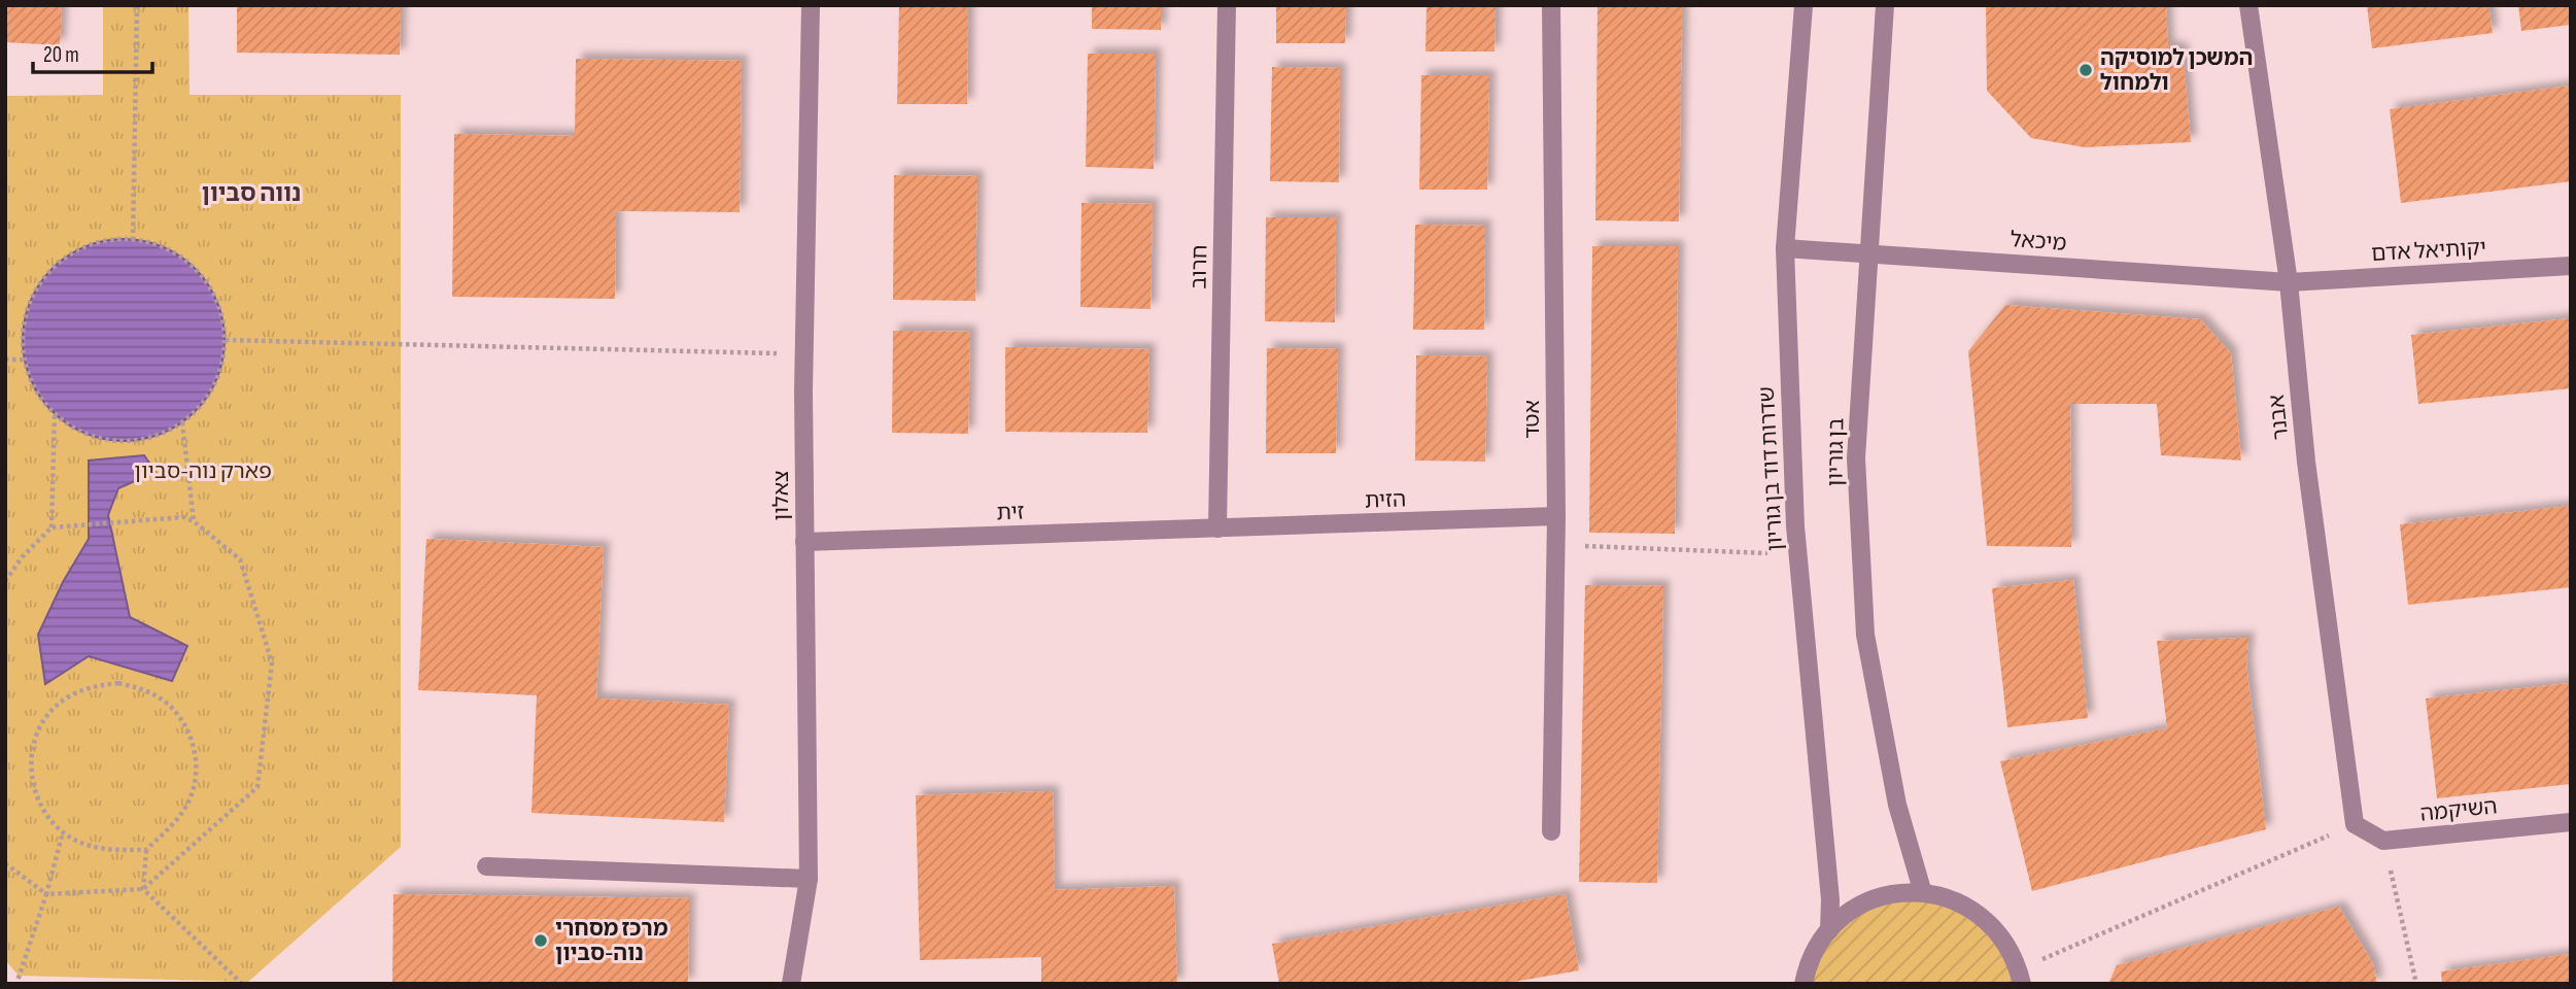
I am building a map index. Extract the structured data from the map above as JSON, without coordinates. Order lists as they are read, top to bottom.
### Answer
{
  "streets": {
    "street": [
      "מיכאל",
      "יקותיאל אדם",
      "חרוב",
      "אבנר",
      "אטד",
      "בן גוריון",
      "שדרות דוד בן גוריון",
      "צאלון",
      "הזית",
      "זית",
      "השיקמה"
    ]
  },
  "crossings": [
    ["מיכאל", "יקותיאל אדם"],
    ["מיכאל", "אבנר"],
    ["מיכאל", "בן גוריון"],
    ["מיכאל", "שדרות דוד בן גוריון"],
    ["יקותיאל אדם", "אבנר"],
    ["חרוב", "הזית"],
    ["חרוב", "זית"],
    ["אטד", "הזית"],
    ["צאלון", "זית"],
    ["הזית", "זית"]
  ],
  "districts": ["נווה סביון"],
  "parks": ["פארק נוה-סביון"],
  "places": ["המשכן למוסיקה ולמחול", "מרכז מסחרי נוה-סביון"],
  "scale_bar": "20 m"
}
